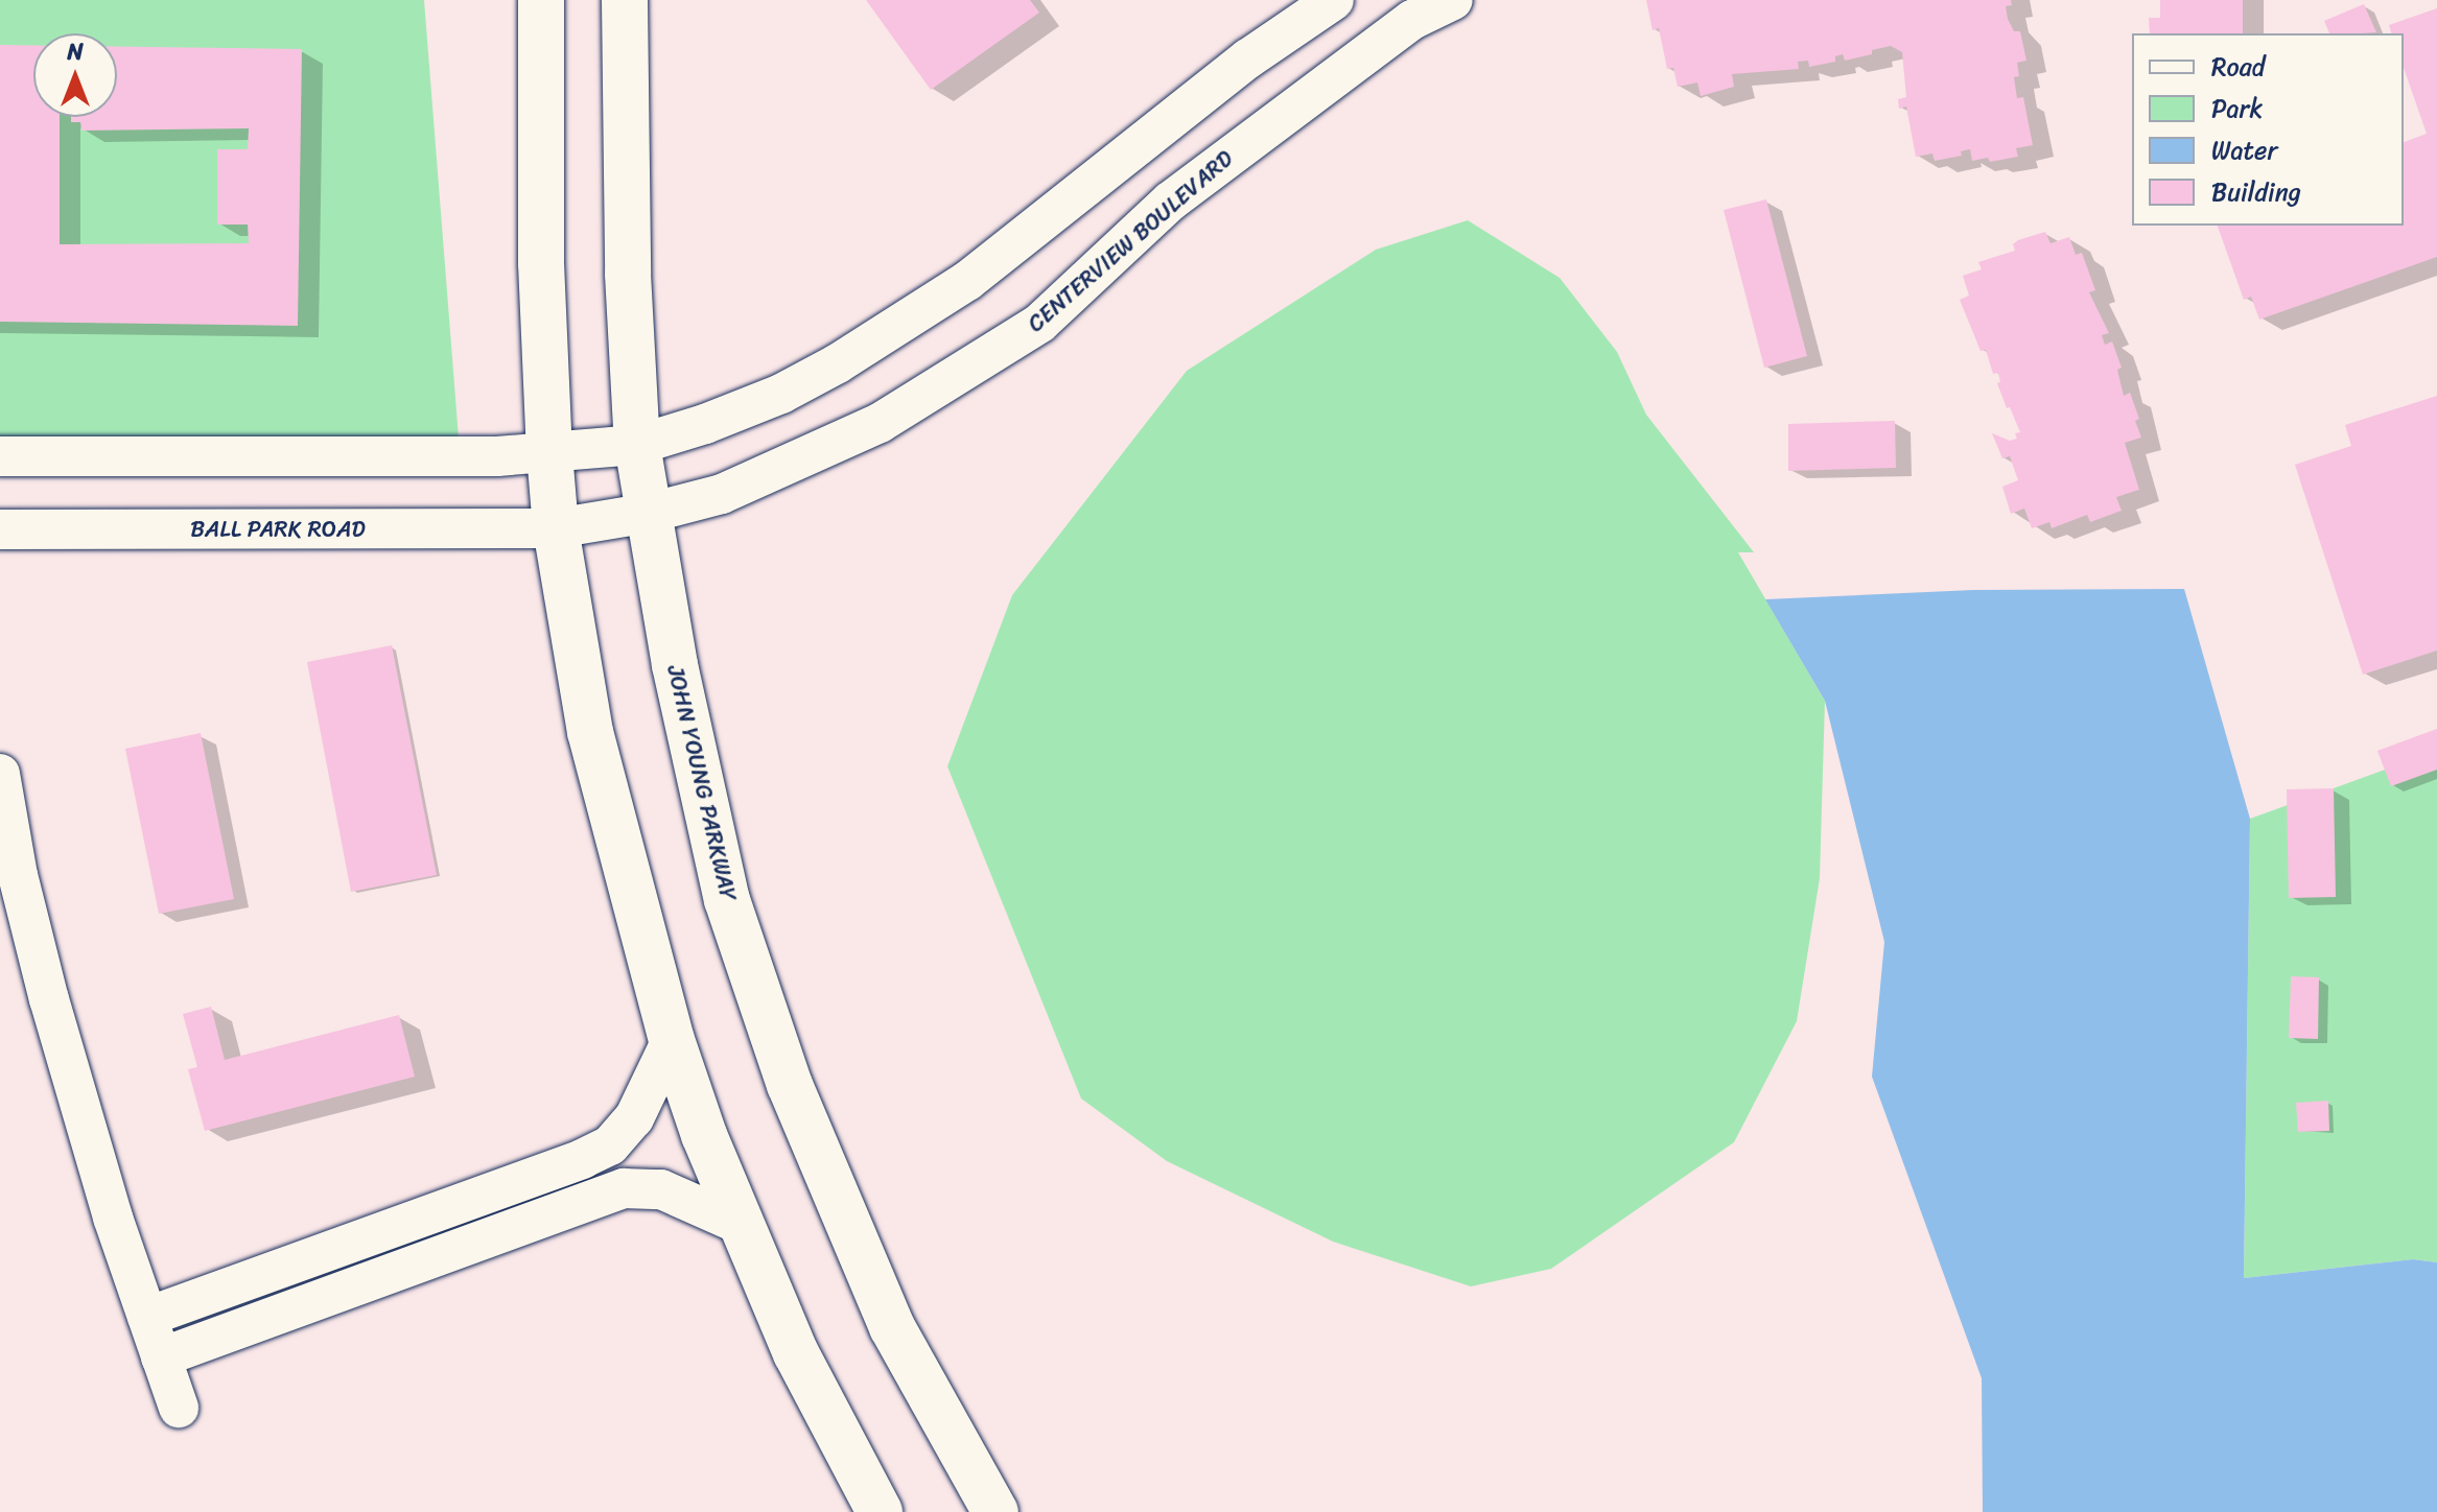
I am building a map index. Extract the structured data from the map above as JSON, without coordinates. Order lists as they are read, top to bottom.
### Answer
{
  "streets": {
    "highway": ["JOHN YOUNG PARKWAY"],
    "street": ["CENTERVIEW BOULEVARD", "BALL PARK ROAD"]
  },
  "crossings": [
    ["CENTERVIEW BOULEVARD", "BALL PARK ROAD"],
    ["CENTERVIEW BOULEVARD", "JOHN YOUNG PARKWAY"]
  ],
  "legend": [
    "Road",
    "Park",
    "Water",
    "Building"
  ],
  "north": "top"
}
